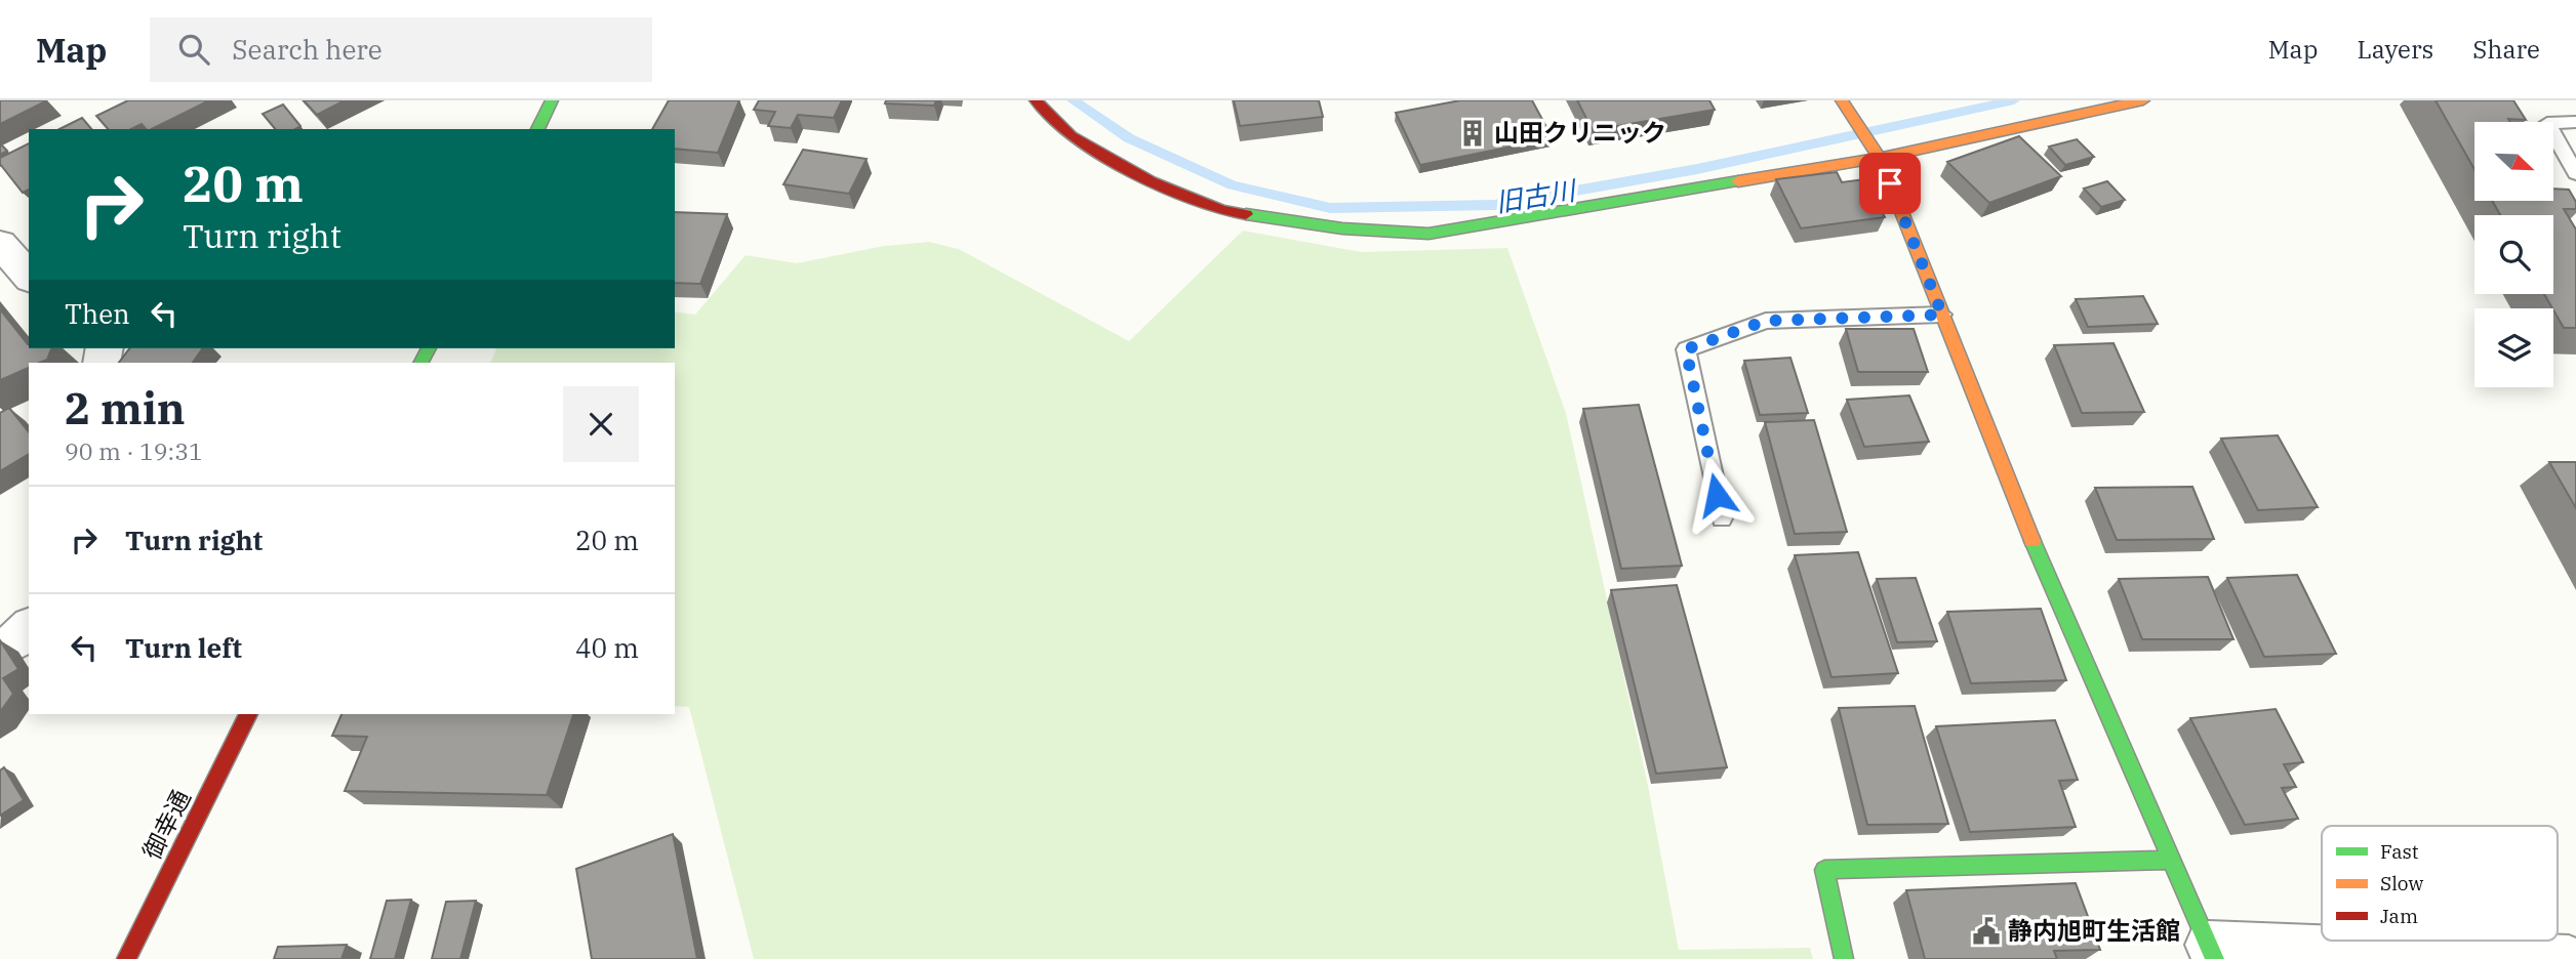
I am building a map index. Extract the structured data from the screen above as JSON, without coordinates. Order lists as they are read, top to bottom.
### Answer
{
  "streets": {
    "street": ["御幸通"]
  },
  "water": ["旧古川"],
  "places": {
    "building": ["山田クリニック"],
    "public building": ["静内旭町生活館"]
  },
  "legend": ["Fast", "Slow", "Jam"],
  "north": "bottom right",
  "page": {
    "header": "Map",
    "search": "Search here",
    "nav": ["Map", "Layers", "Share"],
    "turn": ["20 m", "Turn right"],
    "then": "Then",
    "heading": ["2 min", "90 m · 19:31"],
    "list": [
      {
        "name": "Turn right",
        "value": "20 m"
      },
      {
        "name": "Turn left",
        "value": "40 m"
      }
    ]
  }
}
